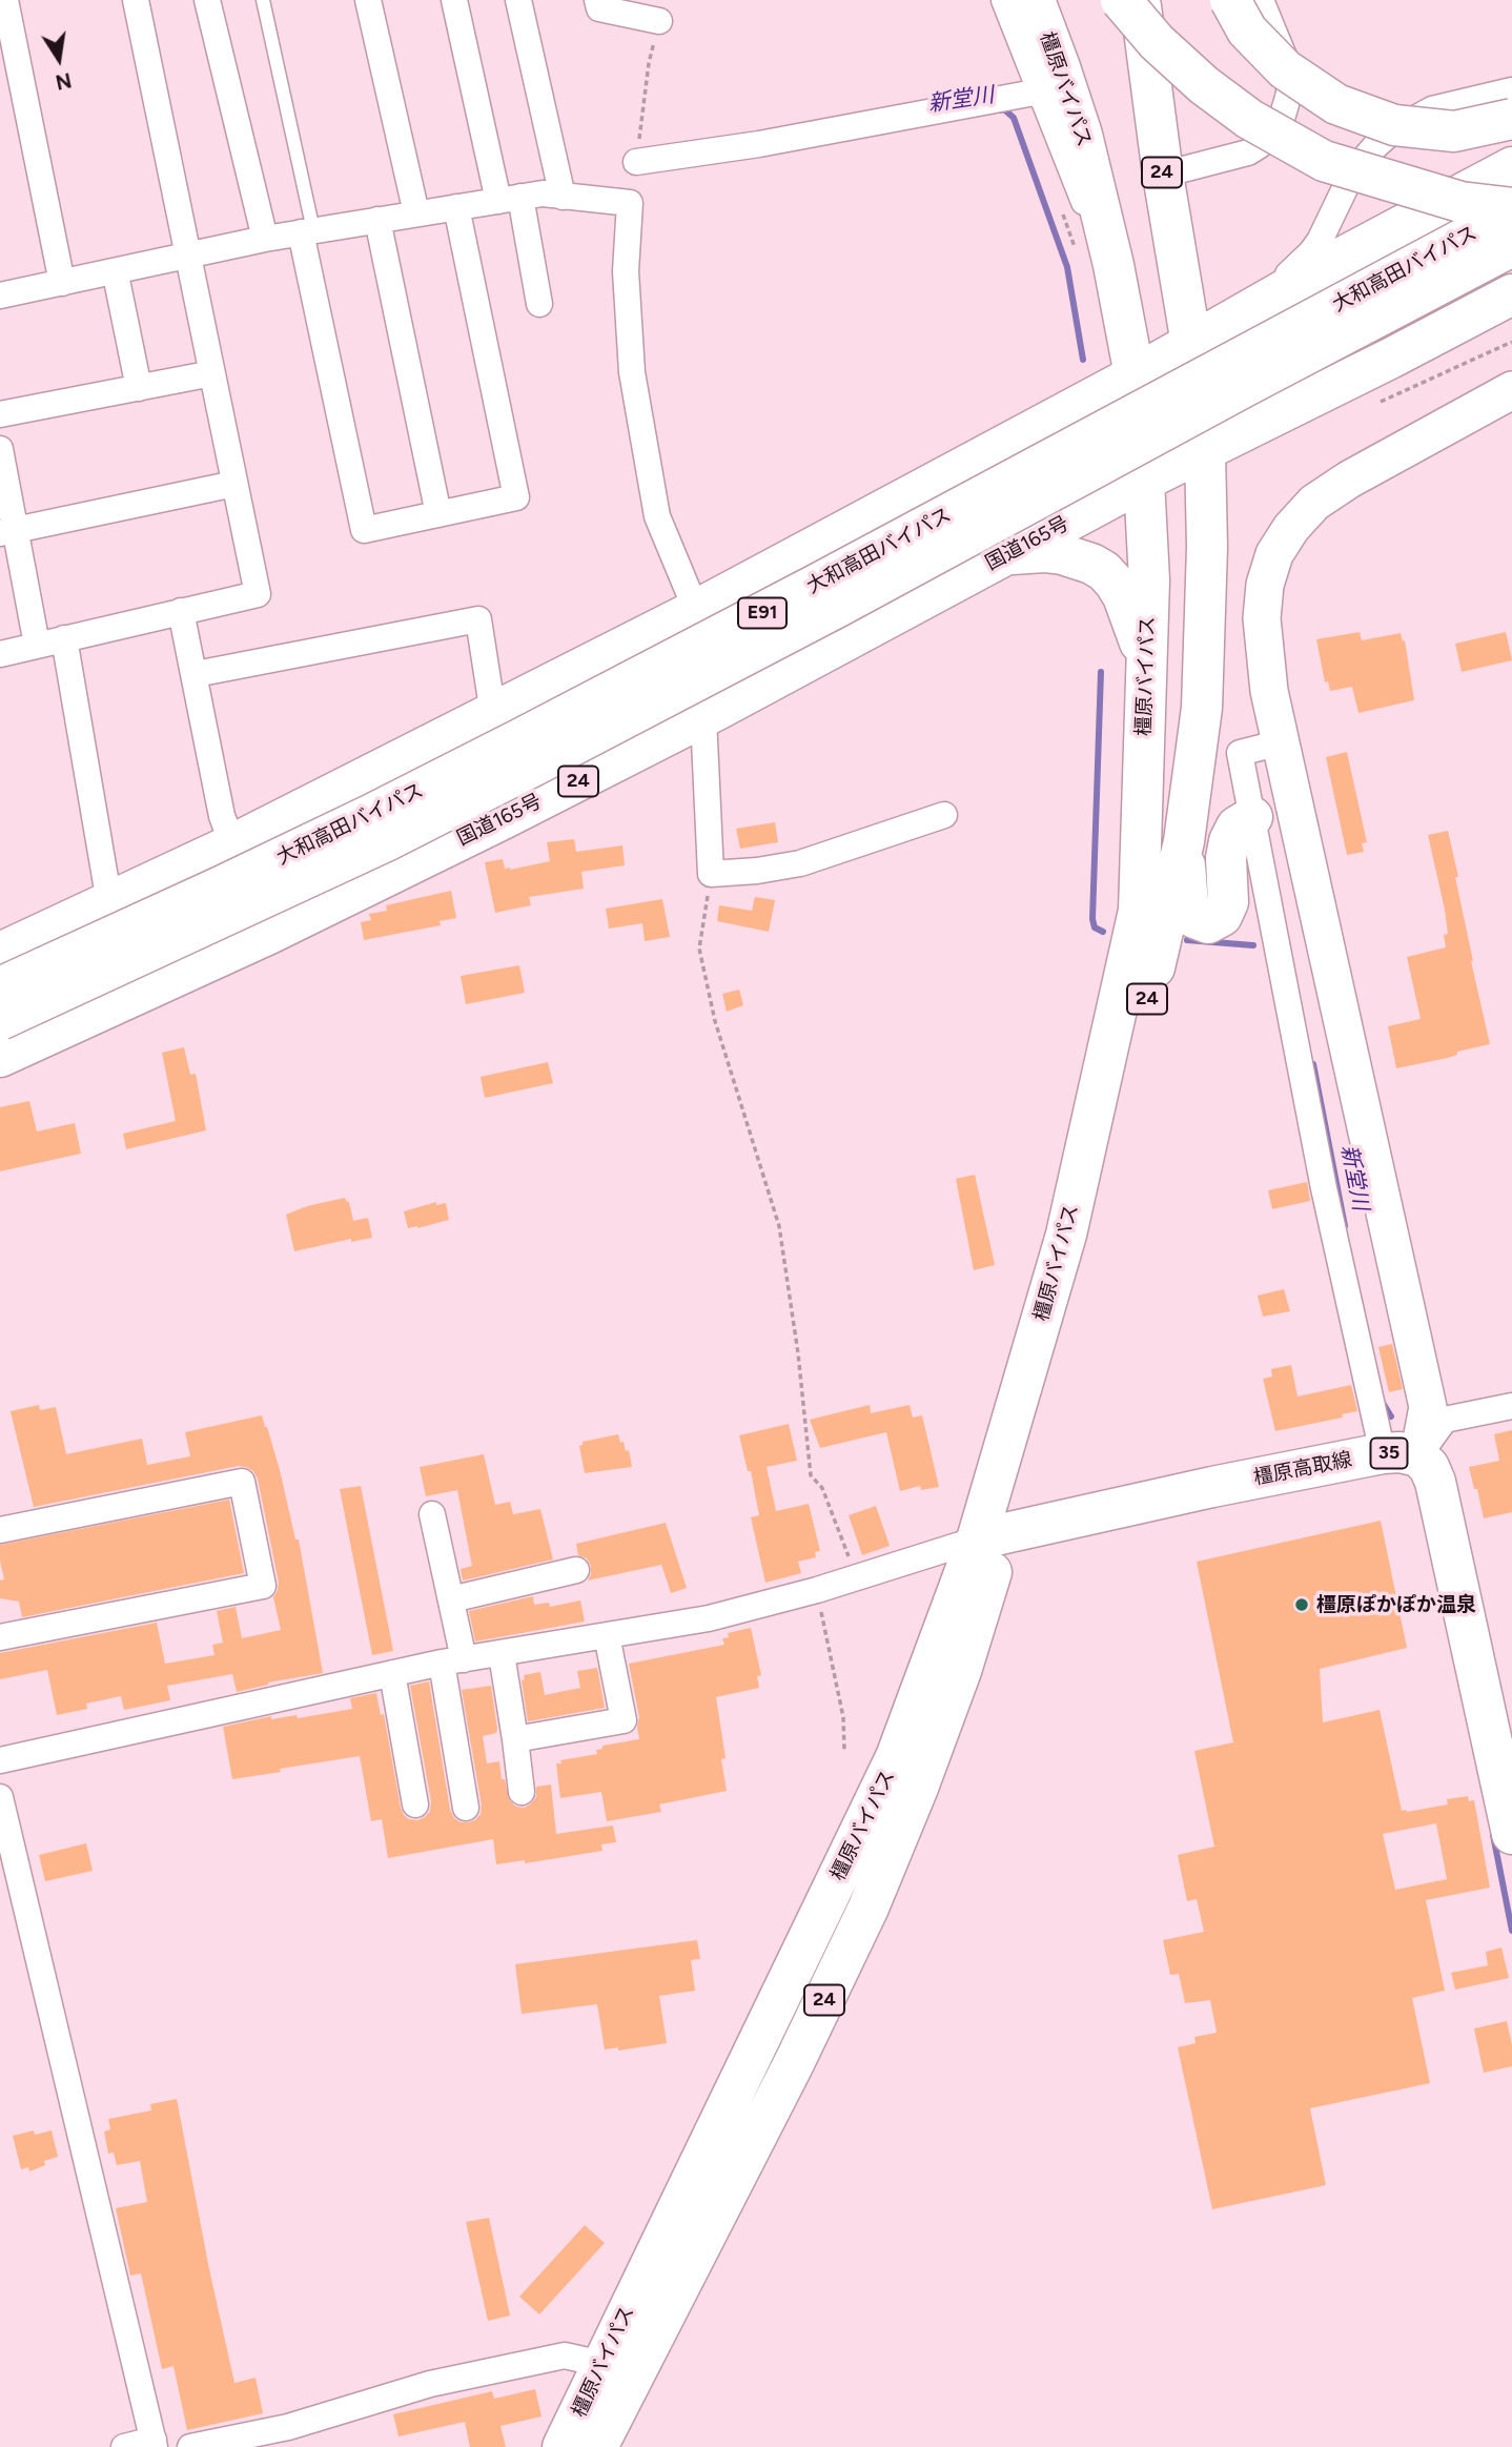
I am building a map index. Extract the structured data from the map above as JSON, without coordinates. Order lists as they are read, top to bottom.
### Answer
{
  "streets": {
    "main road": [
      "橿原バイパス",
      "24",
      "大和高田バイパス",
      "国道165号",
      "E91",
      "35",
      "橿原高取線"
    ]
  },
  "crossings": [
    ["橿原バイパス", "国道165号"],
    ["橿原バイパス", "橿原高取線"],
    ["35", "橿原高取線"]
  ],
  "water": ["新堂川"],
  "places": ["橿原ぽかぽか温泉"],
  "north": "bottom"
}
